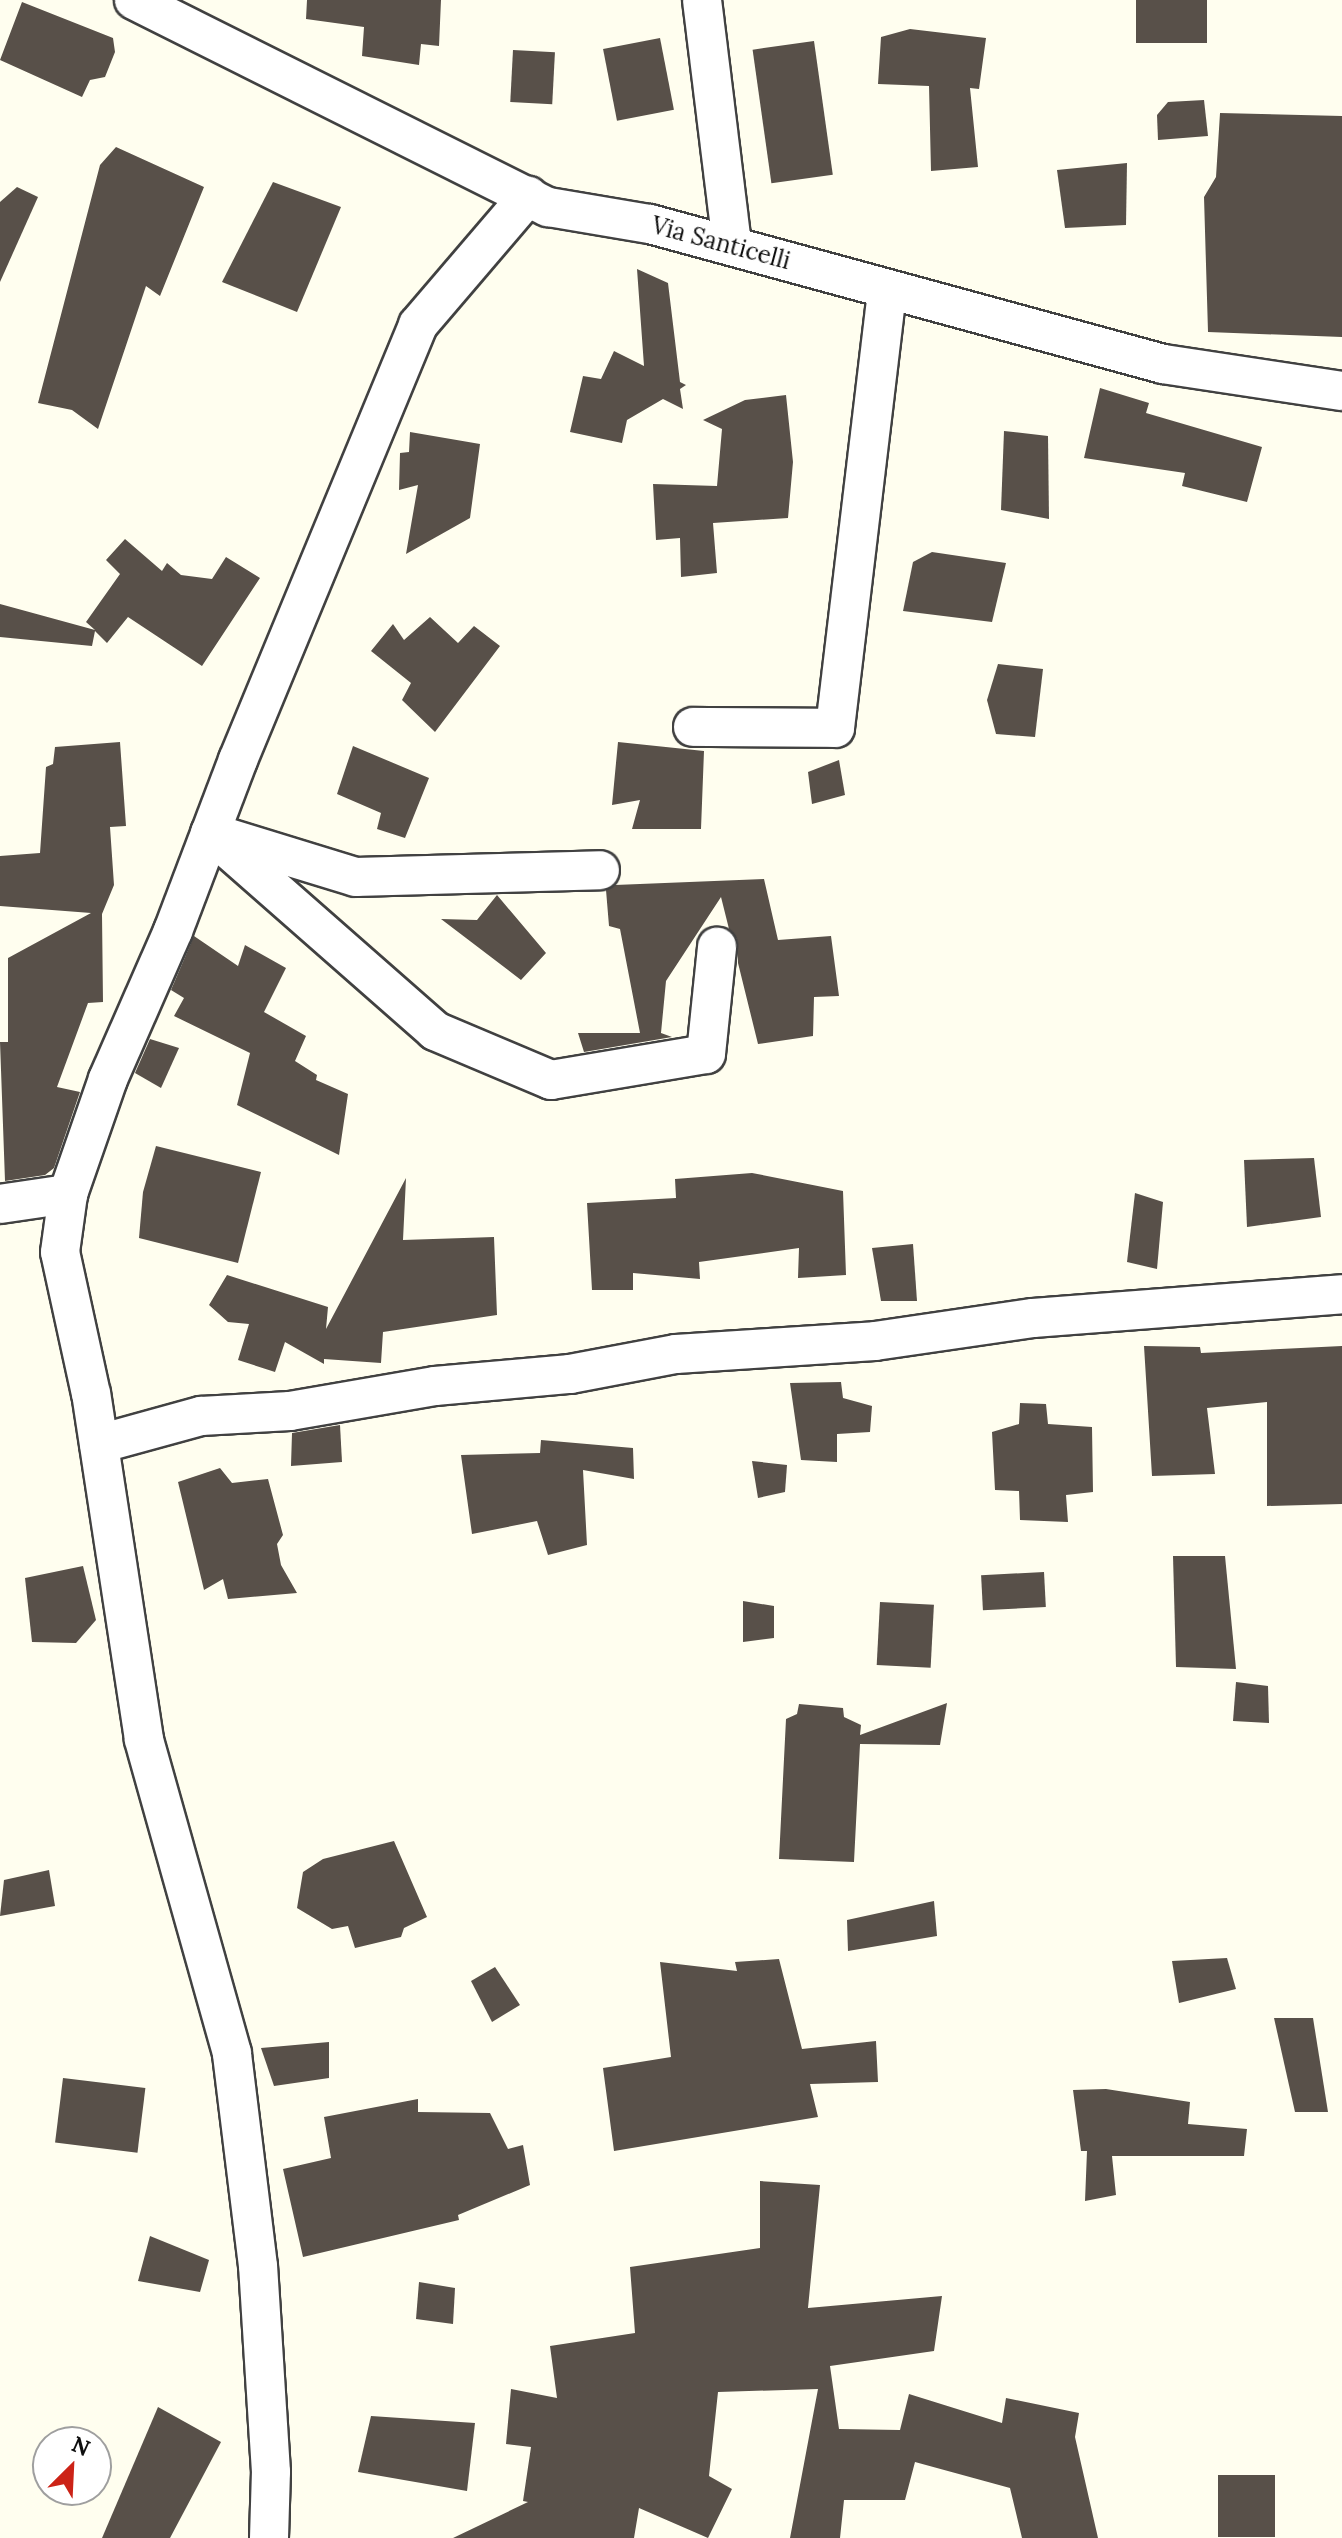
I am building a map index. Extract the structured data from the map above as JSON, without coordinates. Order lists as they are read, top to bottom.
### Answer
{
  "streets": {
    "street": ["Via Santicelli"]
  },
  "north": "top right"
}
